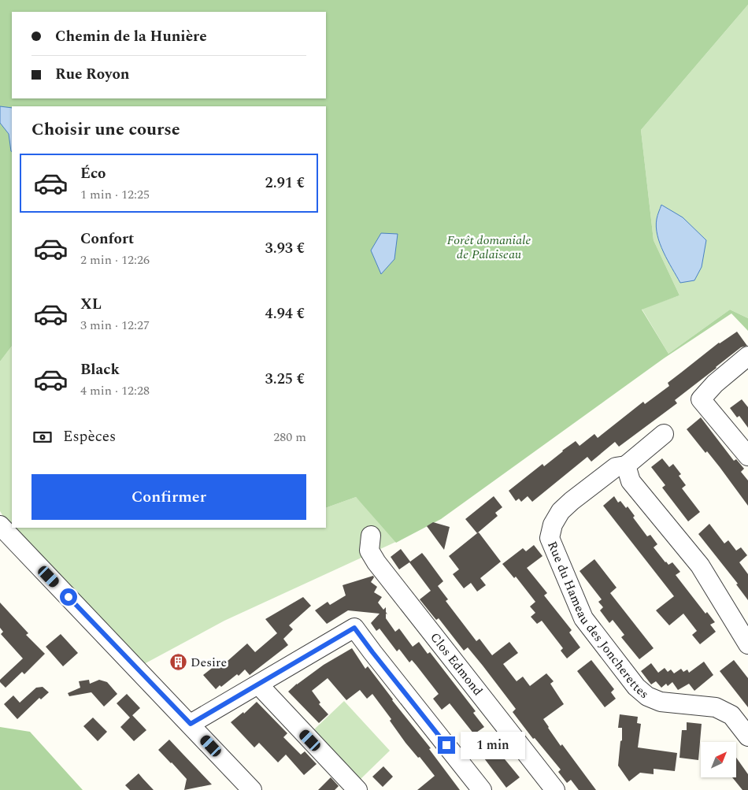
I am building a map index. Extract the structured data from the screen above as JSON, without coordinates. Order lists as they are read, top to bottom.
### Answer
{
  "streets": {
    "street": ["Rue du Hameau des Joncherettes", "Clos Edmond"]
  },
  "parks": ["Forêt domaniale de Palaiseau"],
  "places": {
    "building": ["Desire"]
  },
  "north": "top right",
  "page": {
    "banner": ["Chemin de la Hunière", "Rue Royon"],
    "heading": "Choisir une course",
    "list": [
      {
        "name": "Éco",
        "note": "1 min · 12:25",
        "value": "2.91 €"
      },
      {
        "name": "Confort",
        "note": "2 min · 12:26",
        "value": "3.93 €"
      },
      {
        "name": "XL",
        "note": "3 min · 12:27",
        "value": "4.94 €"
      },
      {
        "name": "Black",
        "note": "4 min · 12:28",
        "value": "3.25 €"
      }
    ],
    "pay": ["Espèces", "280 m"],
    "buttons": "Confirmer",
    "bubble": "1 min"
  }
}
